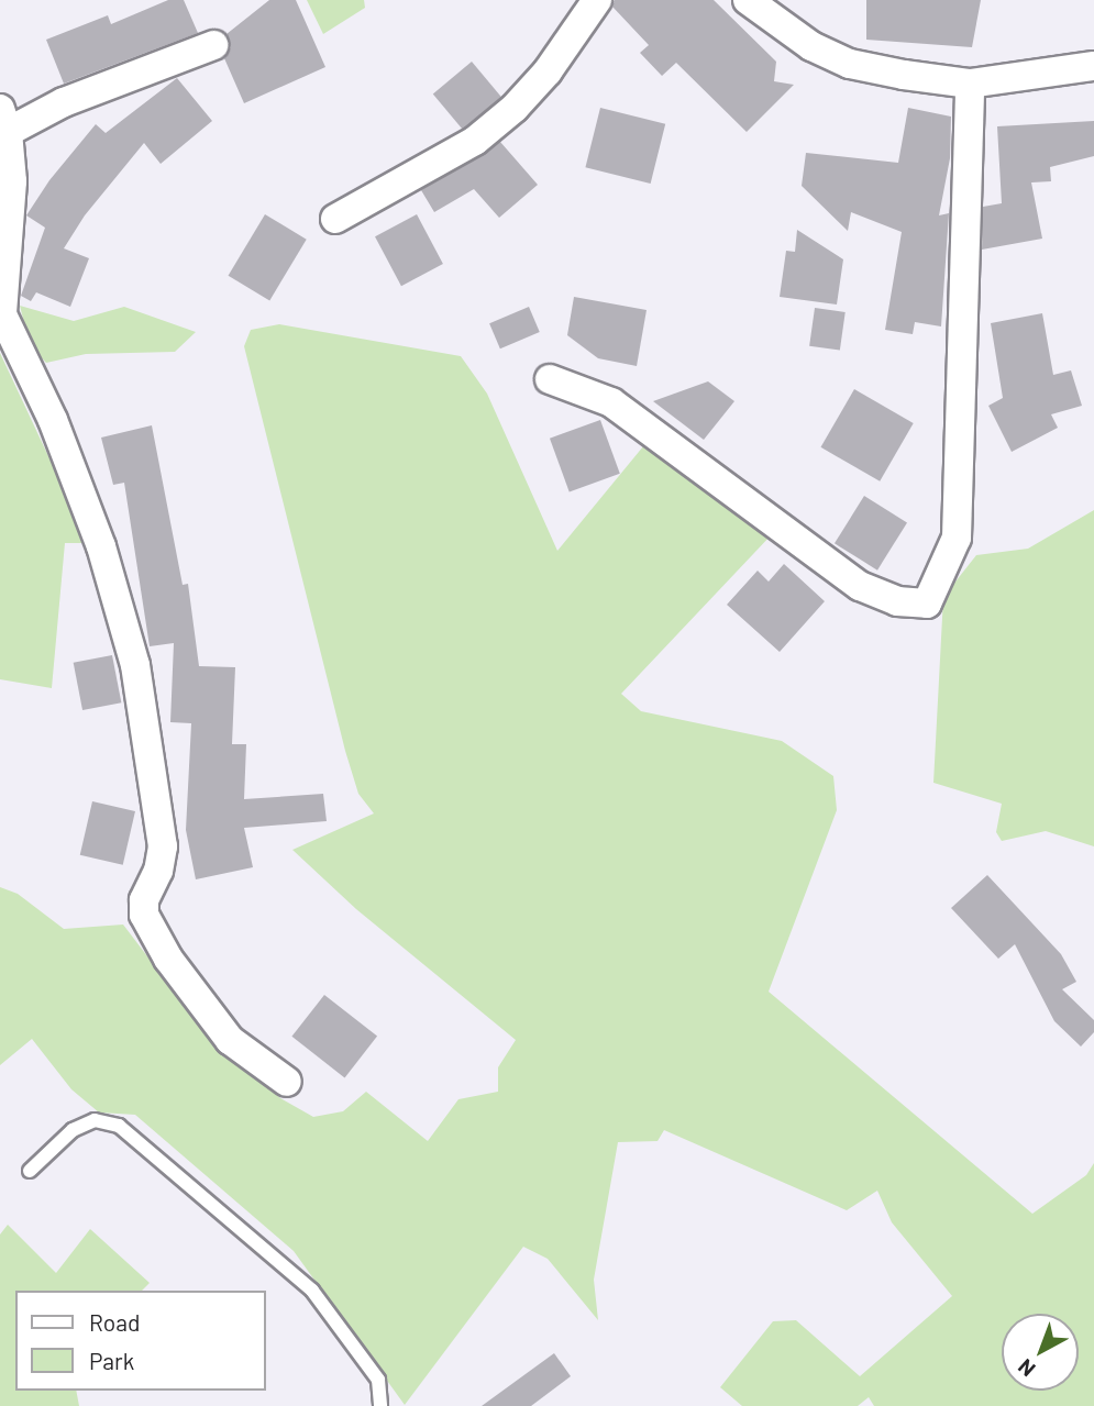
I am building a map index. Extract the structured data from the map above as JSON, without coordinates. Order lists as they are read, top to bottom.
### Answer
{
  "legend": ["Road", "Park"],
  "north": "bottom left"
}
